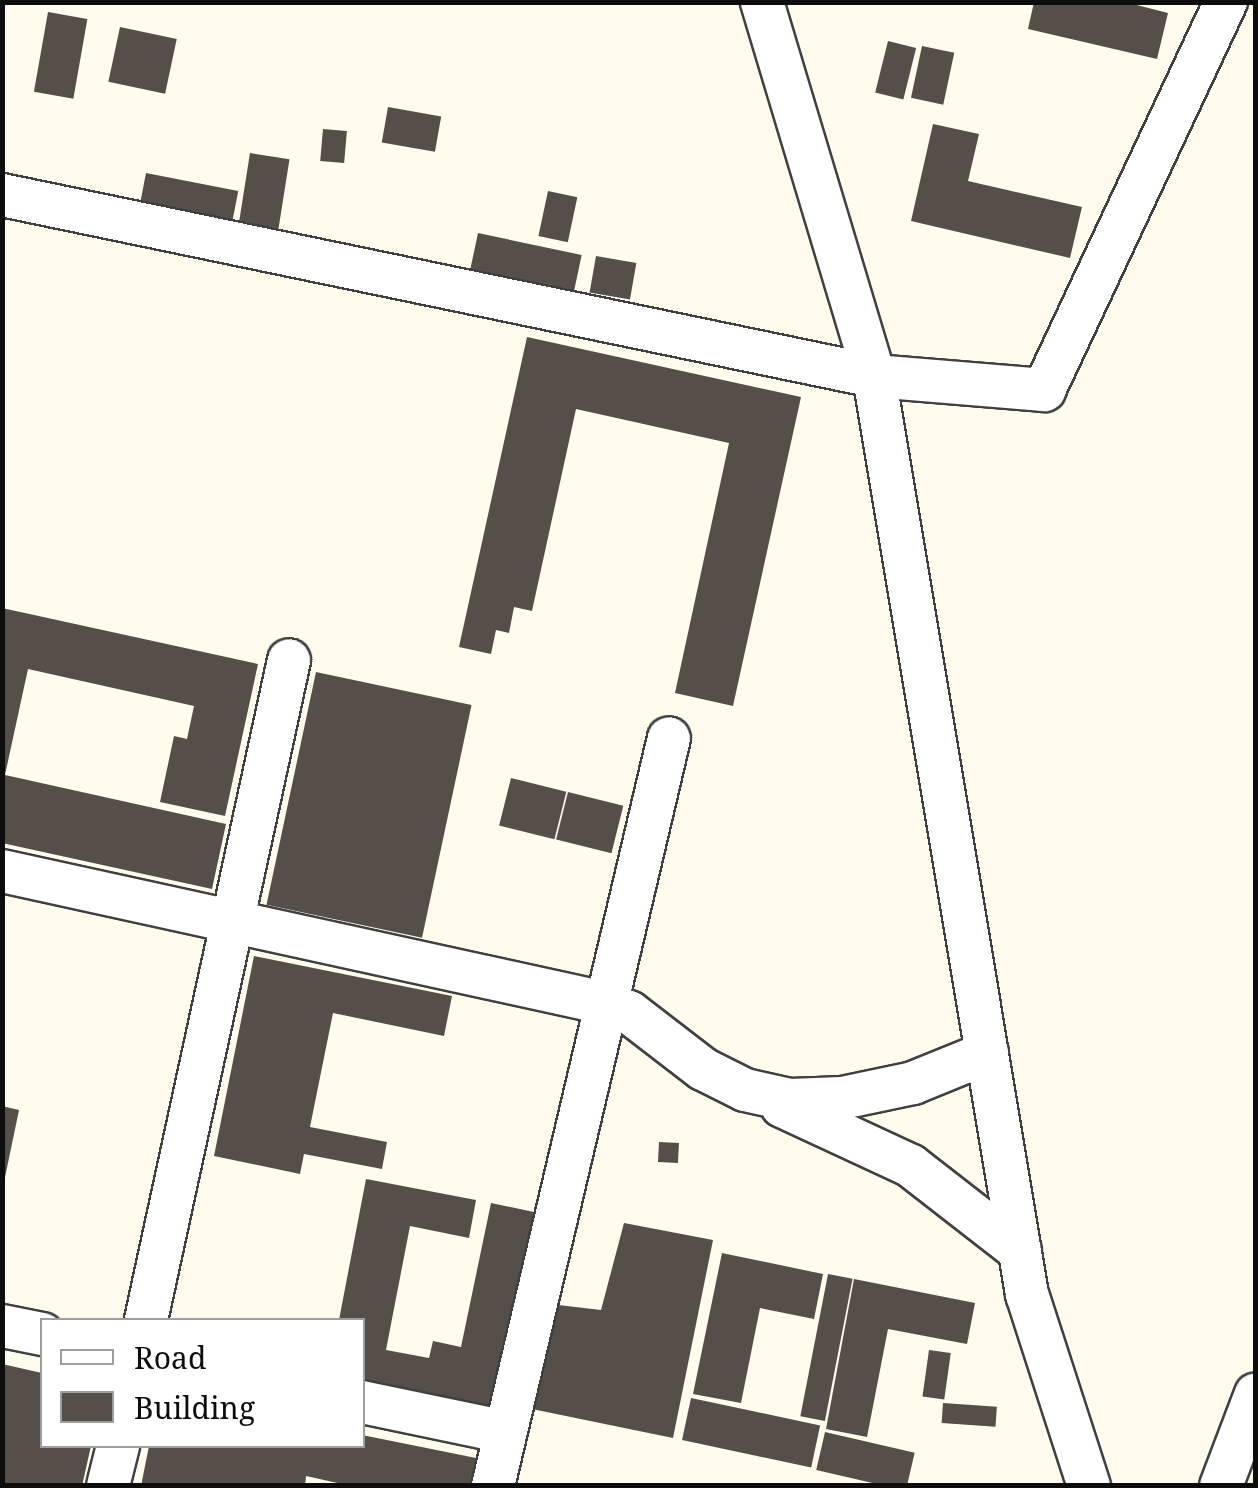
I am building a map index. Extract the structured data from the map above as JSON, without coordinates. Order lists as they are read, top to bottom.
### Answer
{
  "legend": ["Road", "Building"]
}
